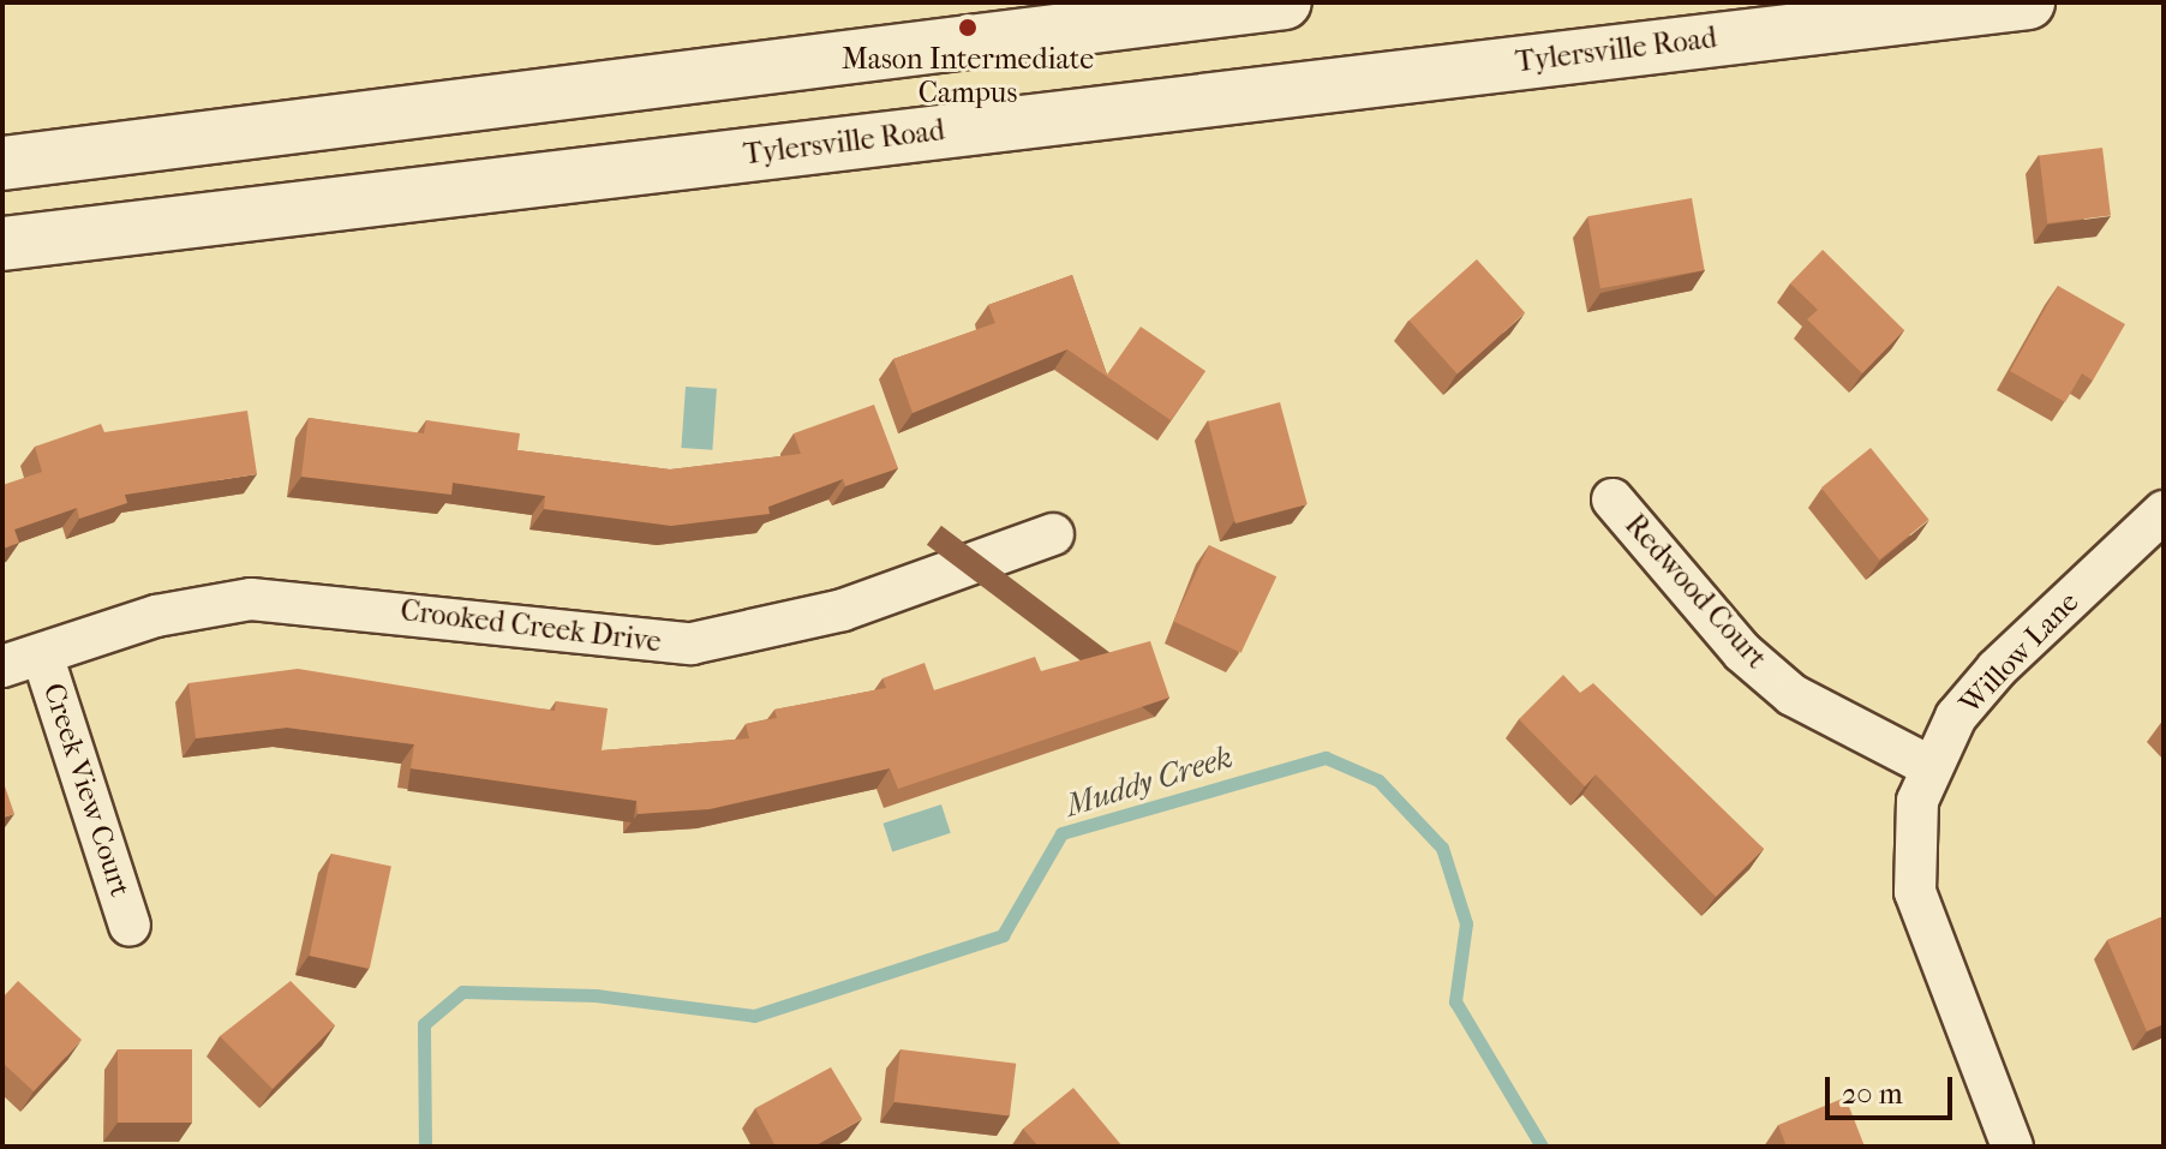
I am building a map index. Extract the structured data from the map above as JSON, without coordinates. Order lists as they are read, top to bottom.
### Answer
{
  "streets": {
    "main road": ["Tylersville Road"],
    "street": [
      "Redwood Court",
      "Crooked Creek Drive",
      "Willow Lane",
      "Creek View Court"
    ]
  },
  "crossings": [
    ["Redwood Court", "Willow Lane"],
    ["Crooked Creek Drive", "Creek View Court"]
  ],
  "water": ["Muddy Creek"],
  "places": ["Mason Intermediate Campus"],
  "scale_bar": "20 m"
}
